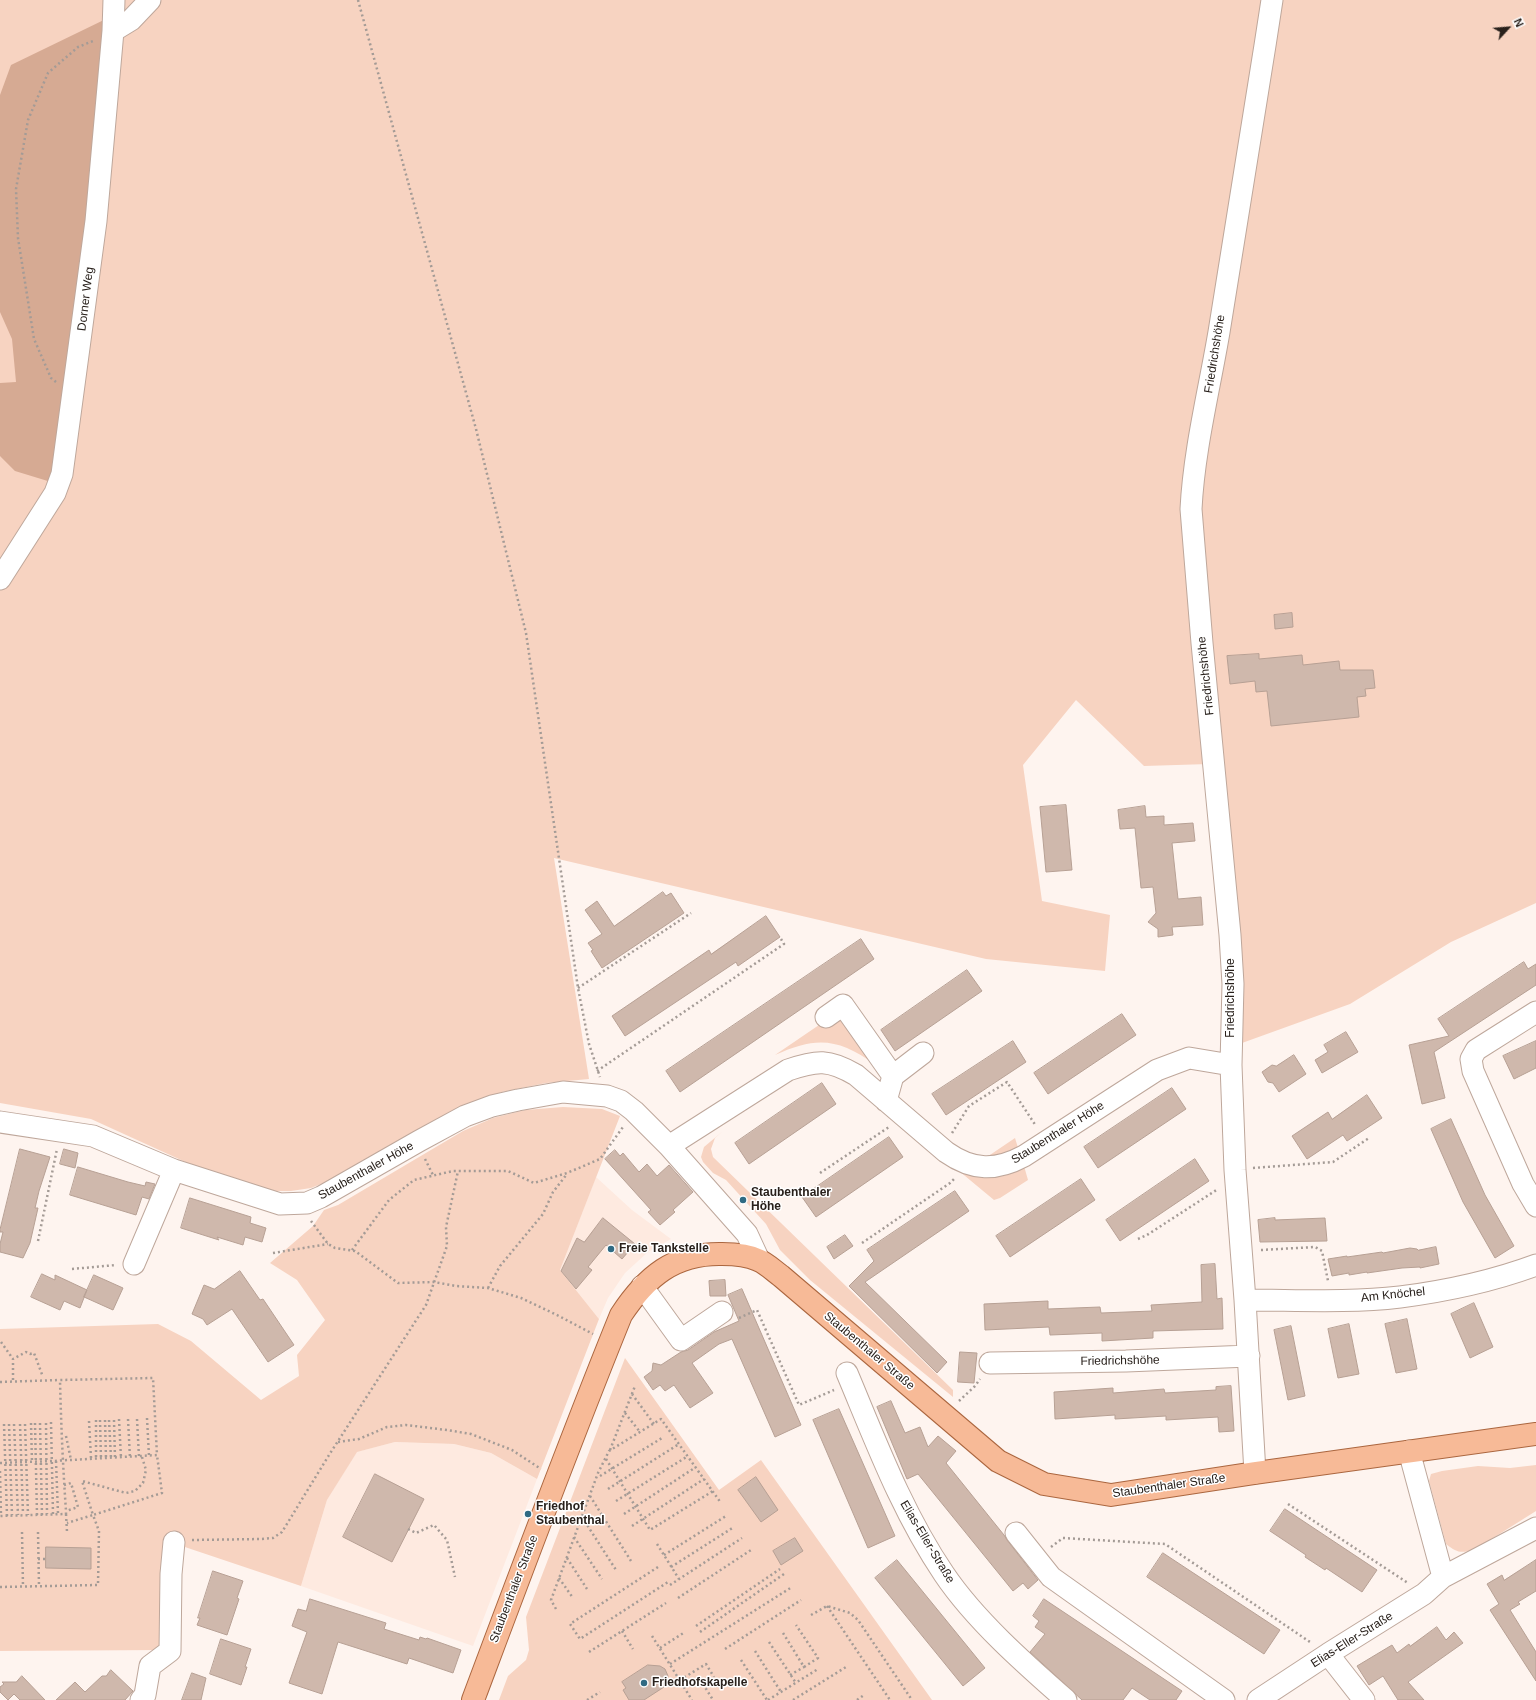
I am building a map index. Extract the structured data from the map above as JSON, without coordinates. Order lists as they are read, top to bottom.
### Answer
{
  "streets": {
    "main road": ["Staubenthaler Straße"],
    "street": [
      "Dorner Weg",
      "Friedrichshöhe",
      "Staubenthaler Höhe",
      "Am Knöchel",
      "Elias-Eller-Straße"
    ]
  },
  "crossings": [
    ["Friedrichshöhe", "Staubenthaler Höhe"],
    ["Friedrichshöhe", "Am Knöchel"],
    ["Friedrichshöhe", "Staubenthaler Straße"],
    ["Staubenthaler Höhe", "Staubenthaler Straße"]
  ],
  "places": [
    "Staubenthaler Höhe",
    "Freie Tankstelle",
    "Friedhof Staubenthal",
    "Friedhofskapelle"
  ],
  "north": "top right"
}
